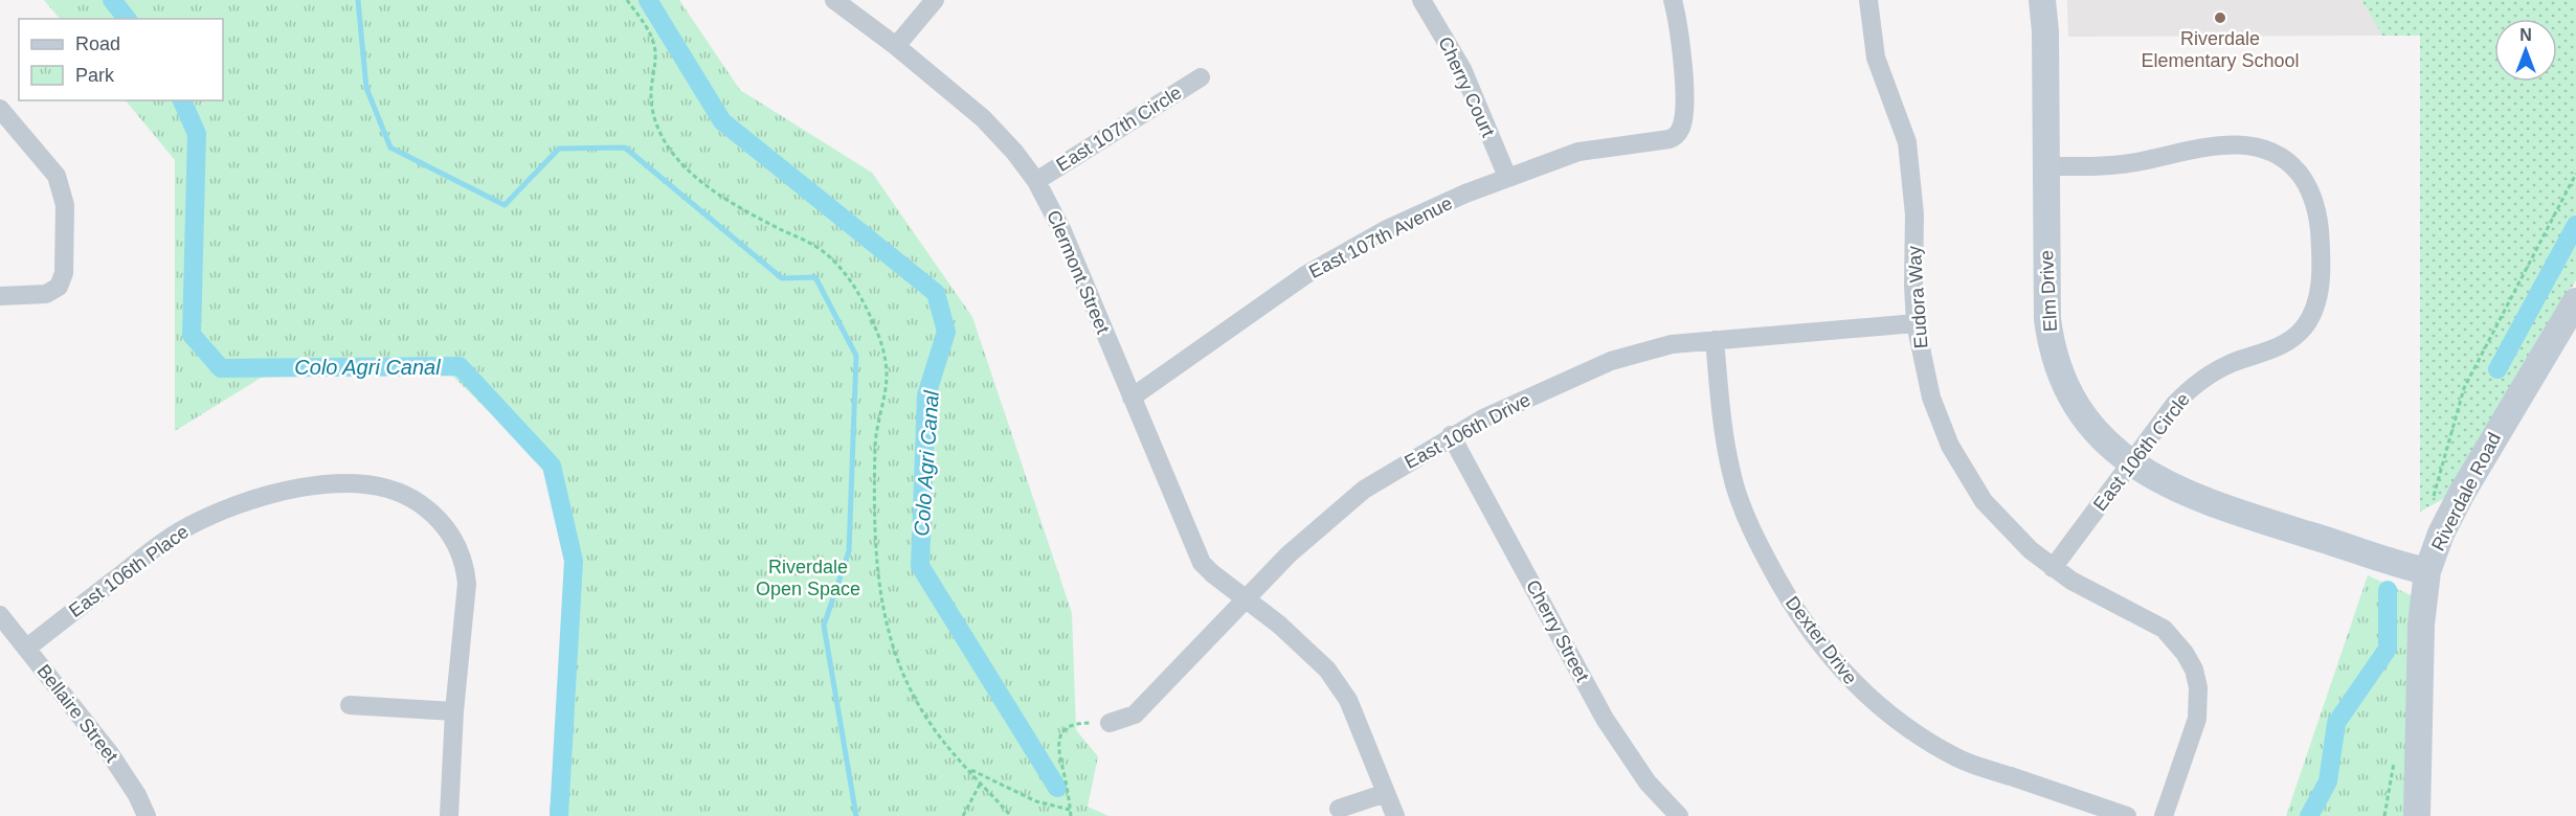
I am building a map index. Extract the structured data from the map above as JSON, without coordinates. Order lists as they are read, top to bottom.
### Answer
{
  "streets": {
    "street": [
      "Cherry Court",
      "East 107th Circle",
      "East 107th Avenue",
      "Clermont Street",
      "Elm Drive",
      "Eudora Way",
      "East 106th Drive",
      "East 106th Circle",
      "Riverdale Road",
      "East 106th Place",
      "Cherry Street",
      "Dexter Drive",
      "Bellaire Street"
    ]
  },
  "crossings": [
    ["Cherry Court", "East 107th Avenue"],
    ["East 107th Circle", "Clermont Street"],
    ["East 107th Avenue", "Clermont Street"],
    ["Clermont Street", "East 106th Drive"],
    ["Elm Drive", "East 106th Circle"],
    ["Elm Drive", "Riverdale Road"],
    ["Eudora Way", "East 106th Drive"],
    ["Eudora Way", "East 106th Circle"],
    ["East 106th Drive", "Cherry Street"],
    ["East 106th Drive", "Dexter Drive"],
    ["East 106th Place", "Bellaire Street"]
  ],
  "water": ["Colo Agri Canal"],
  "parks": ["Riverdale Open Space"],
  "places": ["Riverdale Elementary School"],
  "legend": ["Road", "Park"],
  "north": "top"
}
